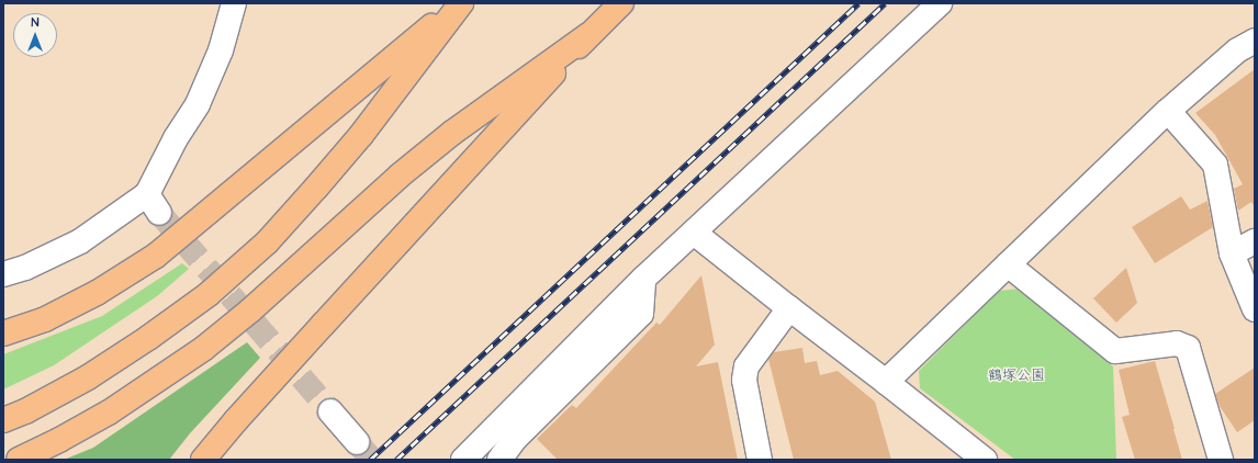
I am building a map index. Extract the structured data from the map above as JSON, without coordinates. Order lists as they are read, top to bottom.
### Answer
{
  "parks": ["鶴塚公園"],
  "north": "top"
}
